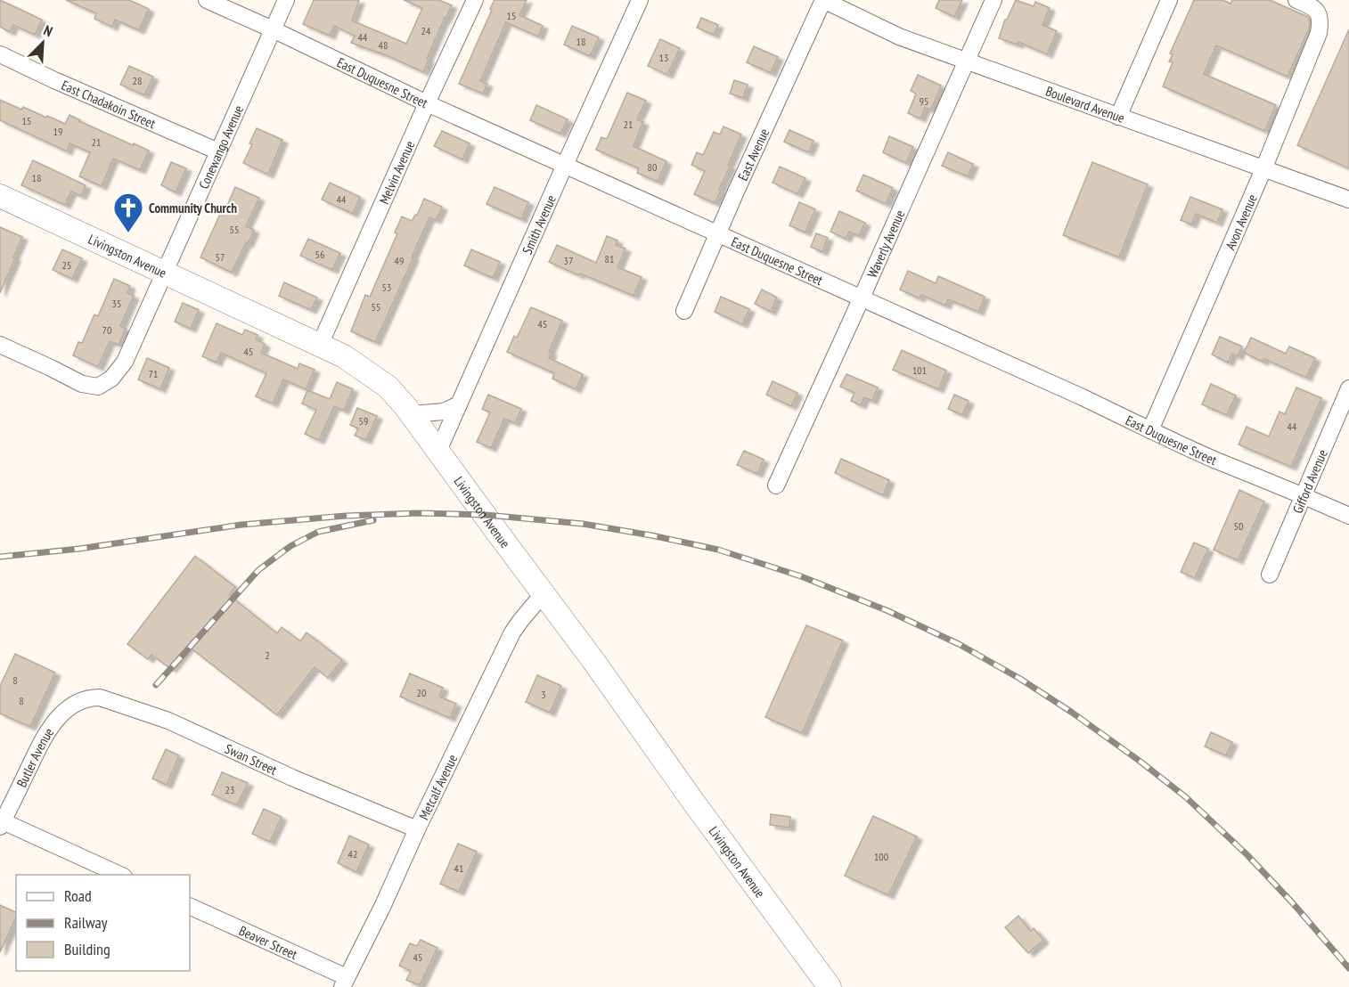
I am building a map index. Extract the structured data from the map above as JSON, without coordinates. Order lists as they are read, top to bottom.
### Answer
{
  "streets": {
    "street": [
      "East Duquesne Street",
      "East Chadakoin Street",
      "Boulevard Avenue",
      "Conewango Avenue",
      "East Avenue",
      "Melvin Avenue",
      "Avon Avenue",
      "Smith Avenue",
      "Waverly Avenue",
      "Livingston Avenue",
      "Gifford Avenue",
      "Butler Avenue",
      "Swan Street",
      "Metcalf Avenue",
      "Beaver Street"
    ]
  },
  "crossings": [
    ["East Duquesne Street", "Conewango Avenue"],
    ["East Duquesne Street", "East Avenue"],
    ["East Duquesne Street", "Melvin Avenue"],
    ["East Duquesne Street", "Avon Avenue"],
    ["East Duquesne Street", "Smith Avenue"],
    ["East Duquesne Street", "Waverly Avenue"],
    ["East Duquesne Street", "Gifford Avenue"],
    ["East Chadakoin Street", "Conewango Avenue"],
    ["Boulevard Avenue", "East Avenue"],
    ["Boulevard Avenue", "Avon Avenue"],
    ["Boulevard Avenue", "Waverly Avenue"],
    ["Conewango Avenue", "Livingston Avenue"],
    ["Melvin Avenue", "Livingston Avenue"],
    ["Smith Avenue", "Livingston Avenue"],
    ["Livingston Avenue", "Metcalf Avenue"],
    ["Butler Avenue", "Swan Street"],
    ["Swan Street", "Metcalf Avenue"],
    ["Metcalf Avenue", "Beaver Street"]
  ],
  "places": {
    "church": ["Community Church"]
  },
  "house_numbers": [
    "15",
    "24",
    "44",
    "18",
    "48",
    "13",
    "28",
    "95",
    "15",
    "21",
    "19",
    "21",
    "80",
    "18",
    "44",
    "55",
    "56",
    "57",
    "81",
    "49",
    "37",
    "25",
    "53",
    "35",
    "55",
    "45",
    "70",
    "45",
    "101",
    "71",
    "59",
    "44",
    "50",
    "2",
    "8",
    "20",
    "3",
    "8",
    "23",
    "42",
    "100",
    "41",
    "45"
  ],
  "legend": ["Road", "Railway", "Building"],
  "north": "top right"
}
